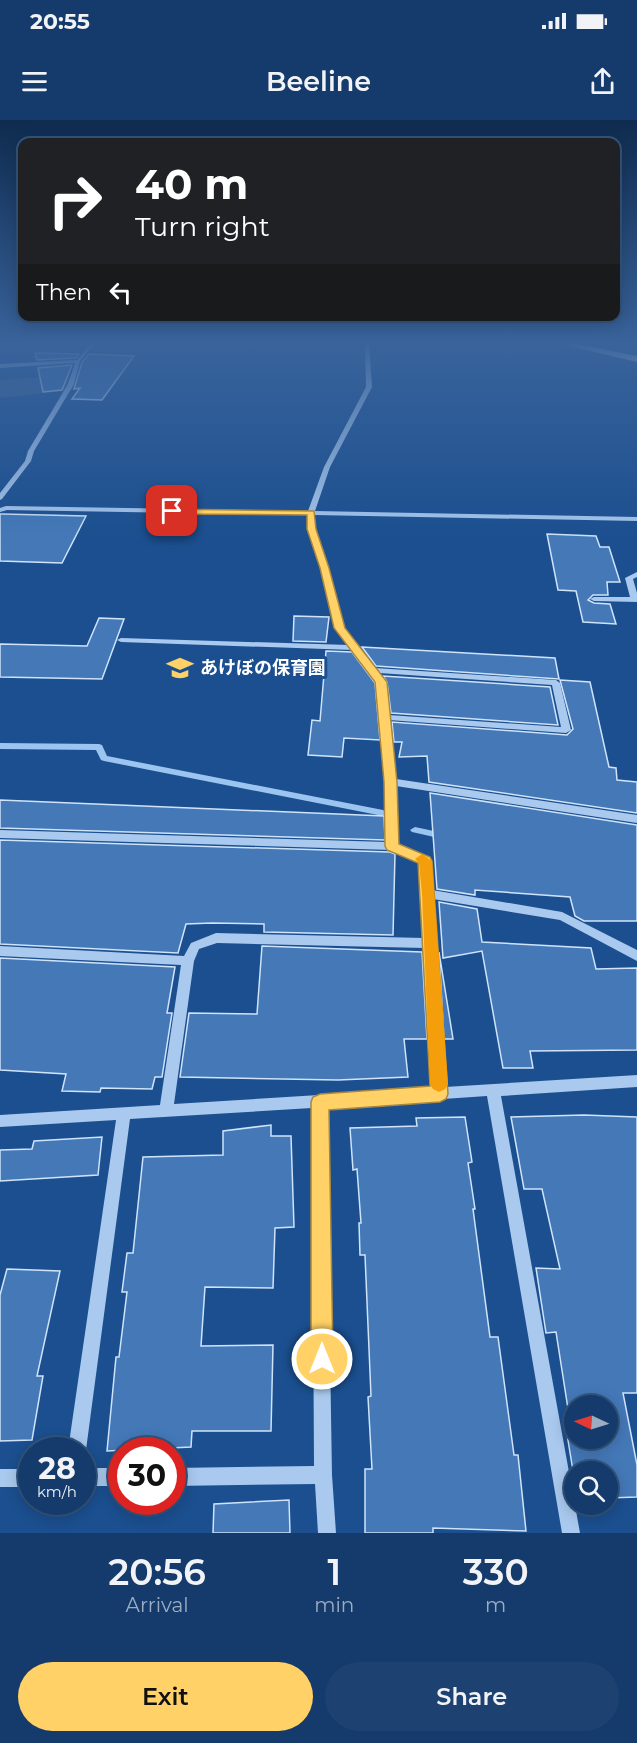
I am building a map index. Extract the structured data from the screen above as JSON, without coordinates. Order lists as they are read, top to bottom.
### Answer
{
  "places": {
    "school or university": ["あけぼの保育園"]
  },
  "north": "left",
  "page": {
    "status": "20:55",
    "header": "Beeline",
    "turn": ["40 m", "Turn right"],
    "then": "Then",
    "speed": "28 km/h",
    "limit": "30",
    "eta": [
      "20:56",
      "Arrival",
      "1",
      "min",
      "330",
      "m"
    ],
    "buttons": ["Exit", "Share"]
  }
}
